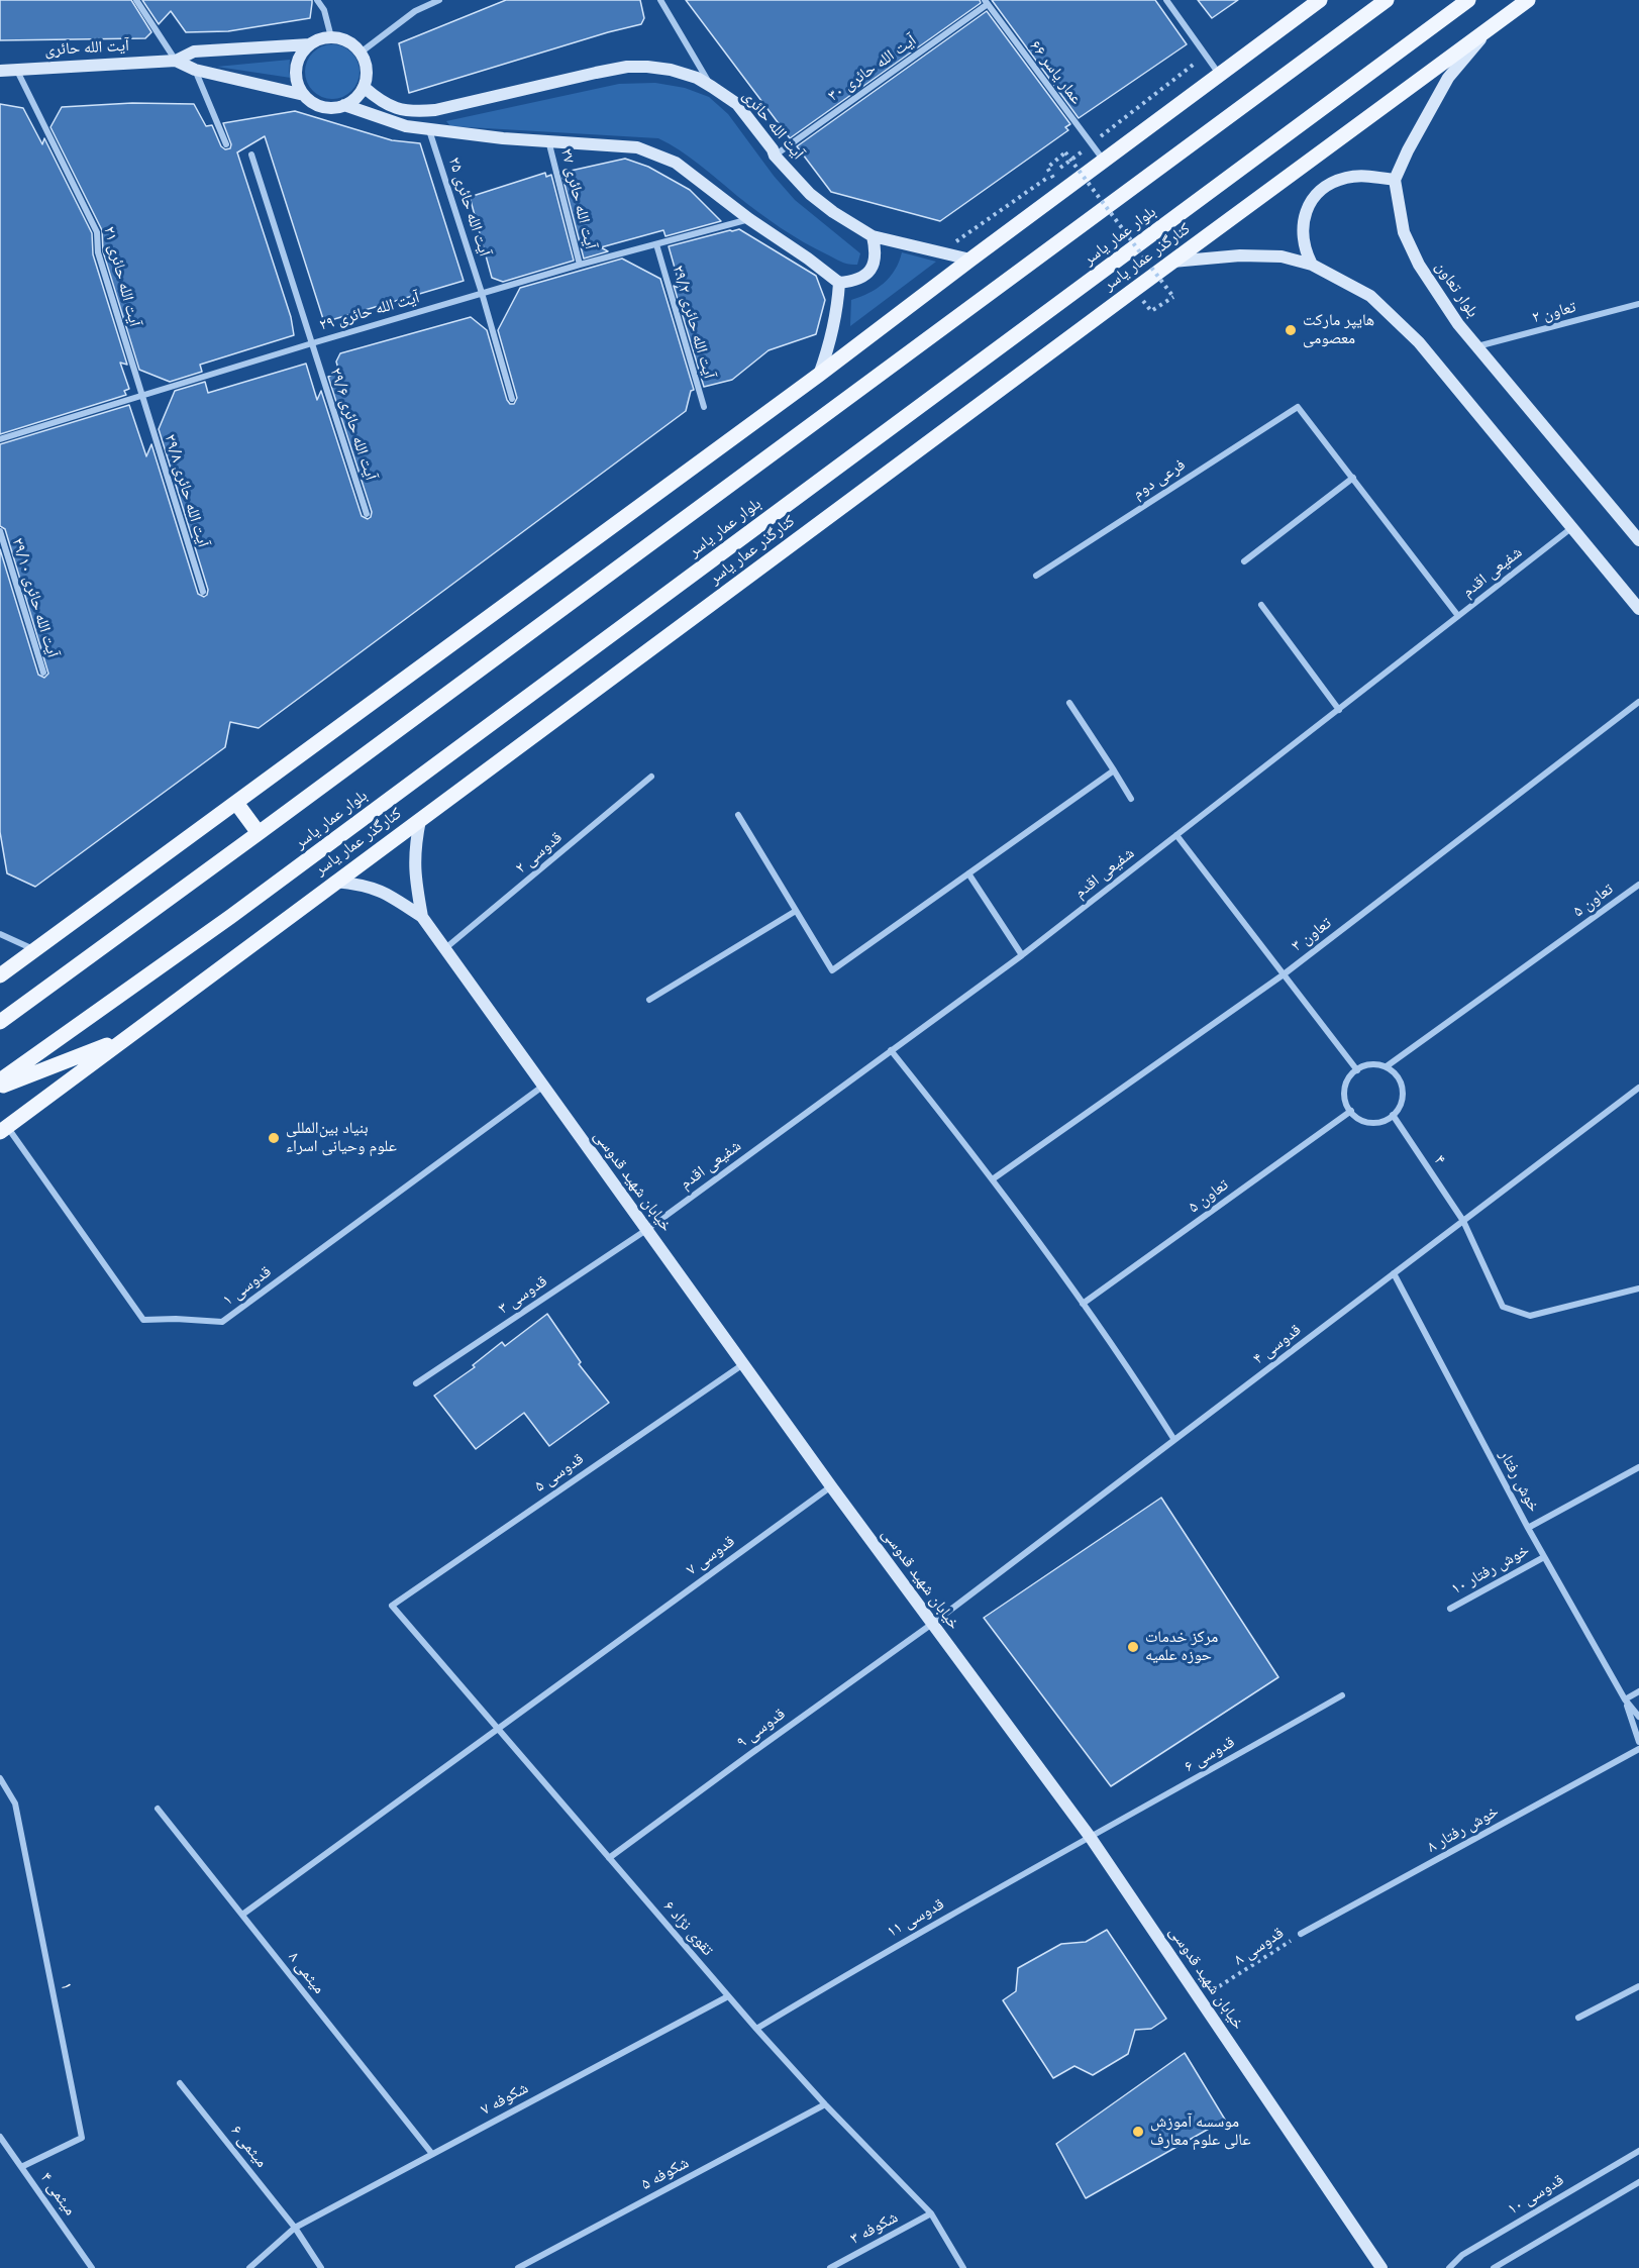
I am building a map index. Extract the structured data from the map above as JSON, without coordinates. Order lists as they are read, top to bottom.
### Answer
{
  "streets": {
    "main road": [
      "آیت الله حائری",
      "بلوار عمار یاسر",
      "کنارگذر عمار یاسر",
      "بلوار تعاون",
      "خیابان شهید قدوسی"
    ],
    "street": [
      "آیت الله حائری ۳۰",
      "عمار یاسر ۶۶",
      "آیت الله حائری ۲۷",
      "آیت الله حائری ۲۵",
      "آیت الله حائری ۲۱",
      "آیت الله حائری ۲۹",
      "تعاون ۲",
      "آیت الله حائری ۲۹/۲",
      "آیت الله حائری ۲۹/۶",
      "فرعی دوم",
      "آیت الله حائری ۲۹/۸",
      "شفیعی اقدم",
      "آیت الله حائری ۲۹/۱۰",
      "قدوسی ۲",
      "تعاون ۵",
      "تعاون ۳",
      "۴",
      "قدوسی ۱",
      "قدوسی ۳",
      "قدوسی ۴",
      "قدوسی ۵",
      "خوش رفتار",
      "قدوسی ۷",
      "خوش رفتار ۱۰",
      "قدوسی ۹",
      "قدوسی ۶",
      "خوش رفتار ۸",
      "قدوسی ۱۱",
      "تقوی نژاد ۶",
      "میثمی ۸",
      "۱",
      "شکوفه ۷",
      "میثمی ۶",
      "شکوفه ۵",
      "میثمی ۴",
      "قدوسی ۱۰",
      "شکوفه ۳"
    ],
    "path": ["قدوسی ۸"]
  },
  "crossings": [
    ["آیت الله حائری", "آیت الله حائری ۳۰"],
    ["آیت الله حائری", "آیت الله حائری ۲۱"],
    ["آیت الله حائری ۳۰", "عمار یاسر ۶۶"],
    ["آیت الله حائری ۲۷", "آیت الله حائری ۲۹"],
    ["آیت الله حائری ۲۵", "آیت الله حائری ۲۹"],
    ["کنارگذر عمار یاسر", "قدوسی ۱"],
    ["آیت الله حائری ۲۱", "آیت الله حائری ۲۹"],
    ["آیت الله حائری ۲۱", "آیت الله حائری ۲۹/۸"],
    ["بلوار تعاون", "تعاون ۲"],
    ["آیت الله حائری ۲۹", "آیت الله حائری ۲۹/۲"],
    ["آیت الله حائری ۲۹", "آیت الله حائری ۲۹/۶"],
    ["آیت الله حائری ۲۹", "آیت الله حائری ۲۹/۸"],
    ["شفیعی اقدم", "خیابان شهید قدوسی"],
    ["شفیعی اقدم", "قدوسی ۳"],
    ["قدوسی ۲", "خیابان شهید قدوسی"],
    ["تعاون ۵", "۴"],
    ["۴", "قدوسی ۴"],
    ["خیابان شهید قدوسی", "قدوسی ۱"],
    ["خیابان شهید قدوسی", "قدوسی ۳"],
    ["خیابان شهید قدوسی", "قدوسی ۴"],
    ["خیابان شهید قدوسی", "قدوسی ۵"],
    ["خیابان شهید قدوسی", "قدوسی ۷"],
    ["خیابان شهید قدوسی", "قدوسی ۹"],
    ["خیابان شهید قدوسی", "قدوسی ۶"],
    ["خیابان شهید قدوسی", "قدوسی ۱۱"],
    ["خیابان شهید قدوسی", "قدوسی ۸"],
    ["قدوسی ۴", "خوش رفتار"],
    ["قدوسی ۴", "قدوسی ۹"],
    ["قدوسی ۵", "تقوی نژاد ۶"],
    ["خوش رفتار", "خوش رفتار ۱۰"],
    ["قدوسی ۷", "تقوی نژاد ۶"],
    ["قدوسی ۷", "میثمی ۸"],
    ["قدوسی ۹", "تقوی نژاد ۶"],
    ["قدوسی ۶", "قدوسی ۱۱"],
    ["خوش رفتار ۸", "قدوسی ۸"],
    ["قدوسی ۱۱", "تقوی نژاد ۶"],
    ["تقوی نژاد ۶", "شکوفه ۷"],
    ["تقوی نژاد ۶", "شکوفه ۵"],
    ["تقوی نژاد ۶", "شکوفه ۳"],
    ["میثمی ۸", "شکوفه ۷"],
    ["۱", "میثمی ۴"],
    ["شکوفه ۷", "میثمی ۶"]
  ],
  "places": [
    "هایپر مارکت معصومی",
    "بنیاد بین‌المللی علوم وحیانی اسراء",
    "مرکز خدمات حوزه علمیه",
    "موسسه آموزش عالی علوم معارف"
  ]
}
